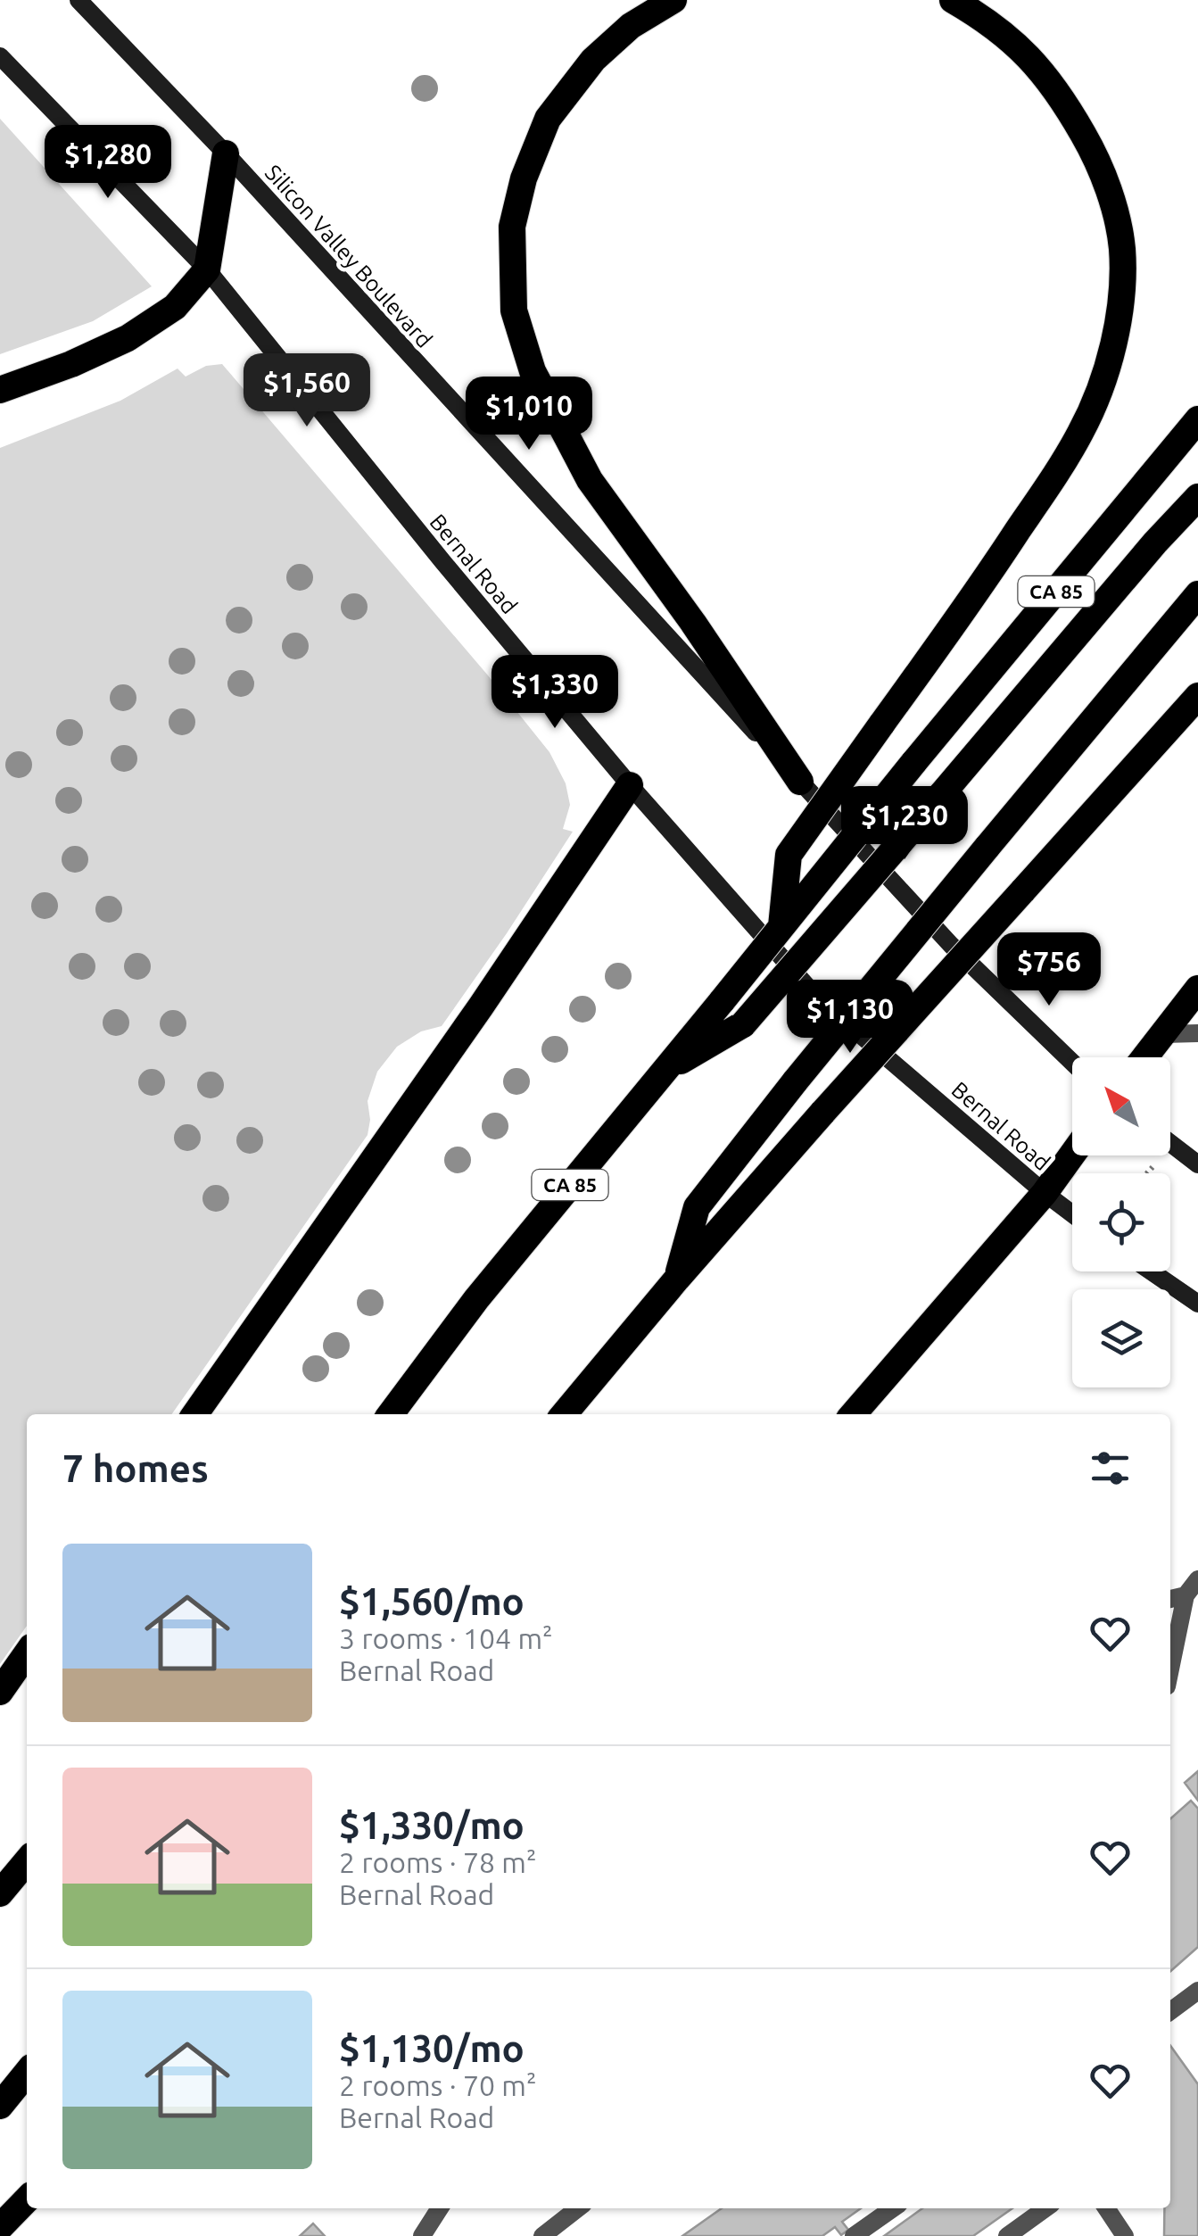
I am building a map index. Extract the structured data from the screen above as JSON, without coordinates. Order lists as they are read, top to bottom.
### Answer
{
  "streets": {
    "highway": ["CA 85"],
    "main road": ["Silicon Valley Boulevard", "Bernal Road"]
  },
  "north": "top left",
  "page": {
    "price": [
      "$1,280",
      "$1,560",
      "$1,010",
      "$1,330",
      "$1,230",
      "$756",
      "$1,130"
    ],
    "heading": "7 homes",
    "list": [
      {
        "name": "$1,560/mo",
        "note": "3 rooms · 104 m² · Bernal Road"
      },
      {
        "name": "$1,330/mo",
        "note": "2 rooms · 78 m² · Bernal Road"
      },
      {
        "name": "$1,130/mo",
        "note": "2 rooms · 70 m² · Bernal Road"
      }
    ]
  }
}
